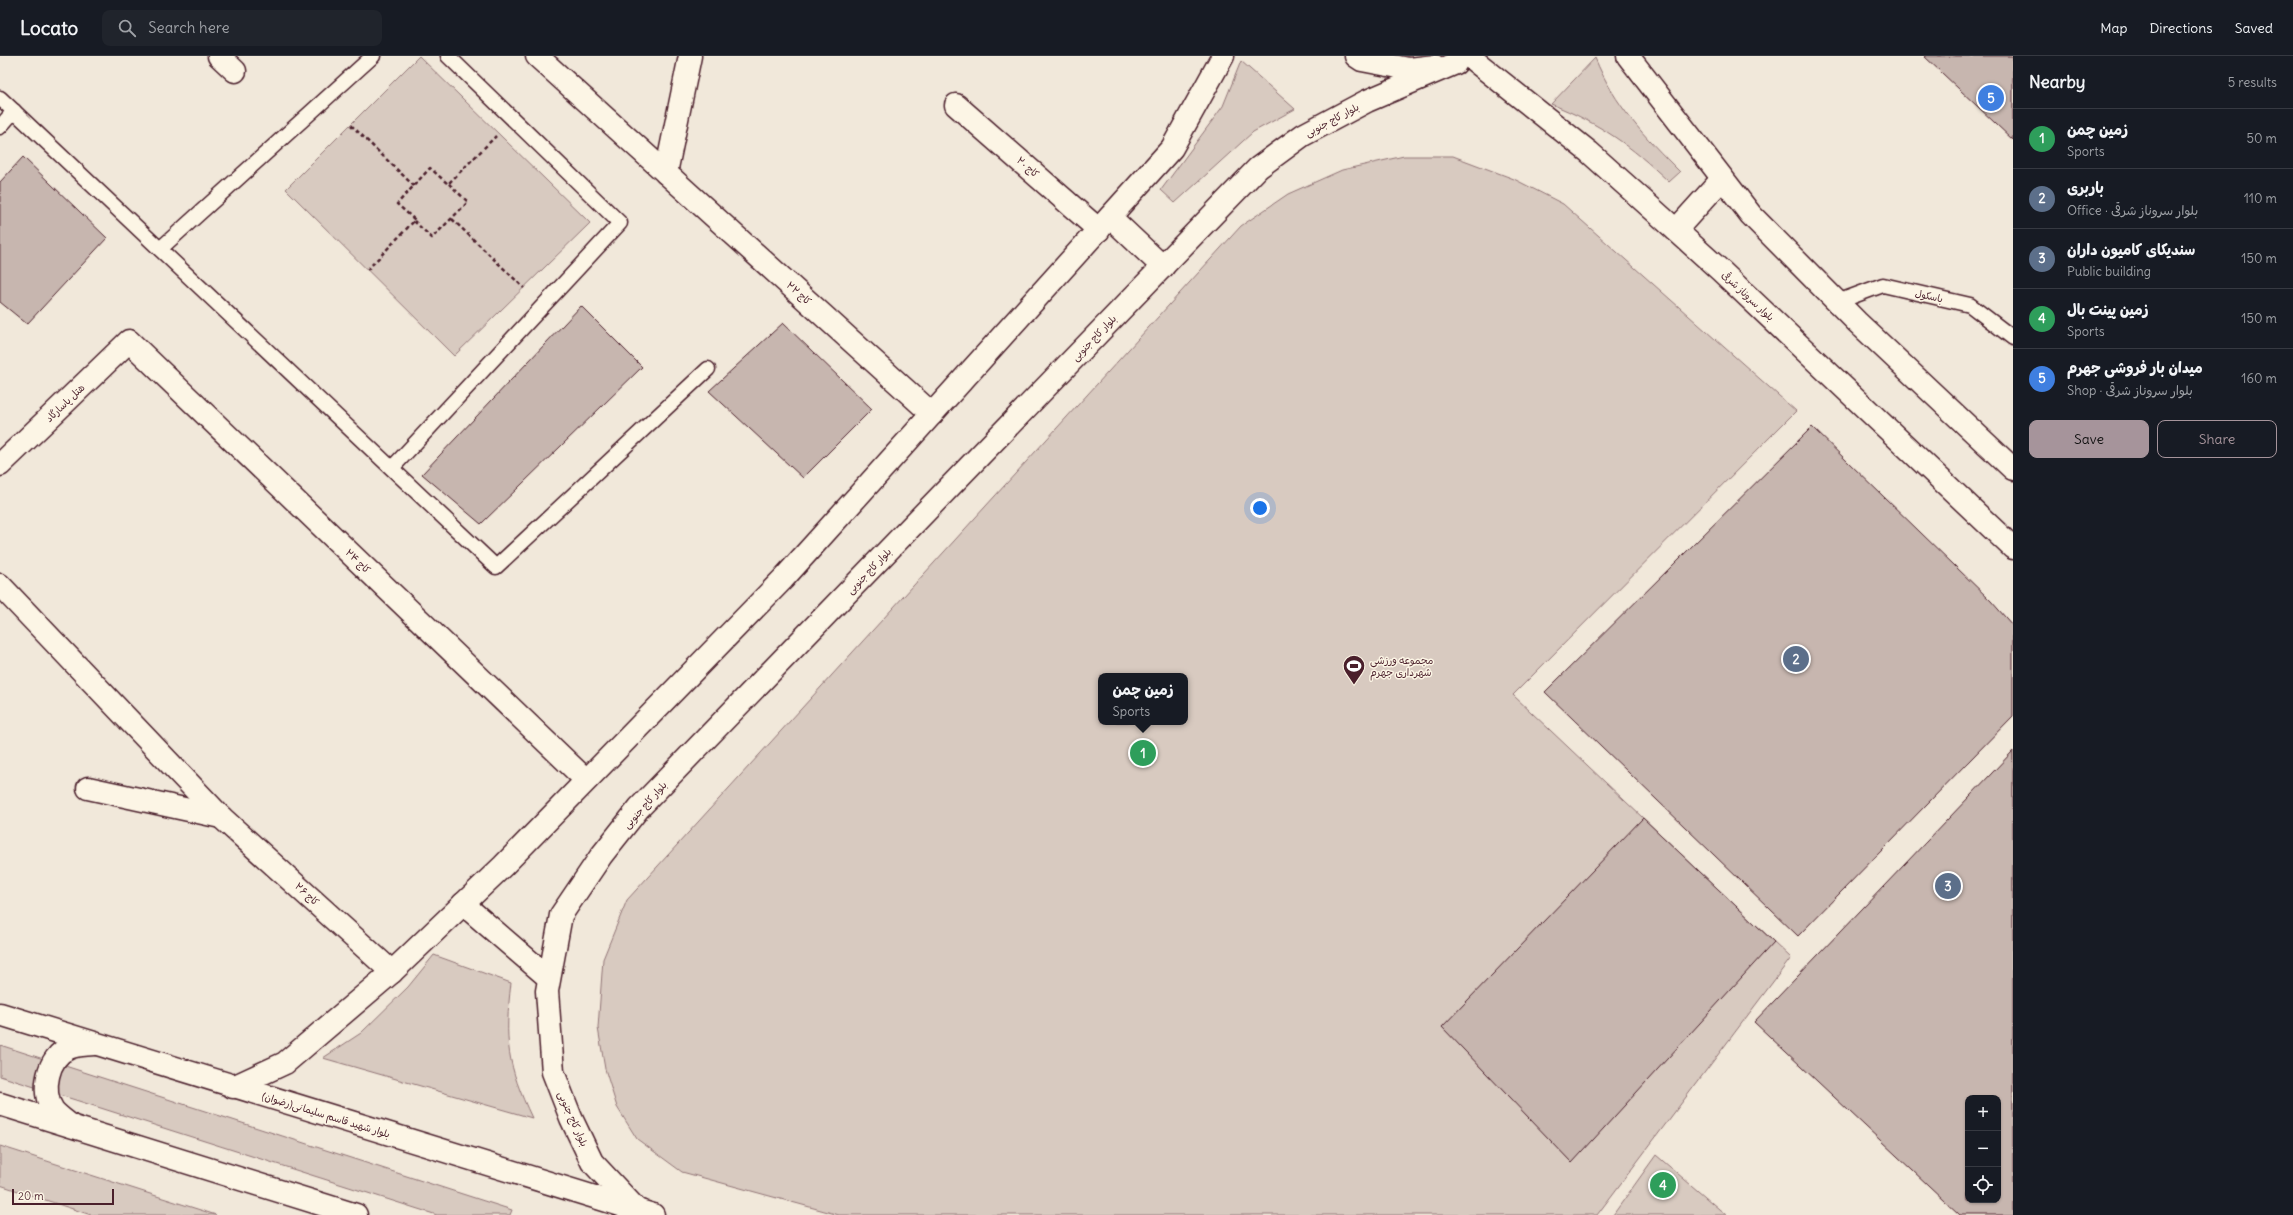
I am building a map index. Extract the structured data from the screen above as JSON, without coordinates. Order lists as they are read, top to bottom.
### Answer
{
  "streets": {
    "main road": [
      "بلوار کاج جنوبی",
      "کاج ۲۰",
      "کاج ۲۲",
      "بلوار سروناز شرقی",
      "هتل پاسارگاد",
      "کاج ۲۴",
      "کاج ۲۶",
      "بلوار شهید قاسم سلیمانی(رضوان)"
    ],
    "lane": ["باسکول"]
  },
  "crossings": [
    ["بلوار کاج جنوبی", "کاج ۲۰"],
    ["بلوار کاج جنوبی", "بلوار سروناز شرقی"],
    ["بلوار کاج جنوبی", "بلوار شهید قاسم سلیمانی(رضوان)"],
    ["هتل پاسارگاد", "کاج ۲۴"]
  ],
  "places": {
    "sports": ["مجموعه ورزشی شهرداری جهرم"]
  },
  "scale_bar": "20 m",
  "page": {
    "header": "Locato",
    "search": "Search here",
    "nav": ["Map", "Directions", "Saved"],
    "heading": ["Nearby", "5 results"],
    "pins": [
      "5",
      "2",
      "1",
      "3",
      "4"
    ],
    "list": [
      {
        "mark": "1",
        "name": "زمین چمن",
        "note": "Sports",
        "value": "50 m"
      },
      {
        "mark": "2",
        "name": "باربری",
        "note": "Office · بلوار سروناز شرقی",
        "value": "110 m"
      },
      {
        "mark": "3",
        "name": "سندیکای کامیون داران",
        "note": "Public building",
        "value": "150 m"
      },
      {
        "mark": "4",
        "name": "زمین پینت بال",
        "note": "Sports",
        "value": "150 m"
      },
      {
        "mark": "5",
        "name": "میدان بار فروشی جهرم",
        "note": "Shop · بلوار سروناز شرقی",
        "value": "160 m"
      }
    ],
    "buttons": ["Save", "Share"],
    "popup": ["زمین چمن", "Sports"],
    "map_buttons": ["+", "−"],
    "scale": "20 m"
  }
}
